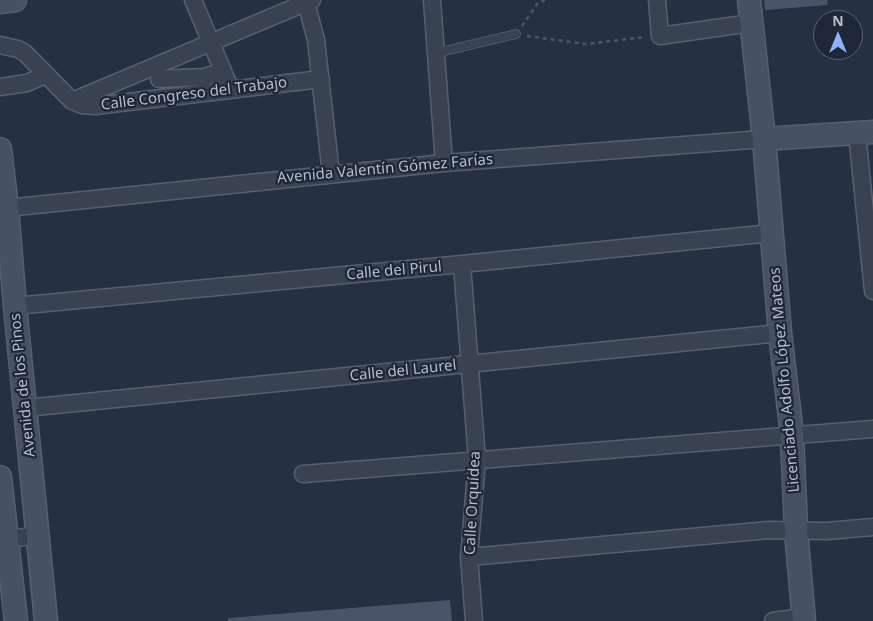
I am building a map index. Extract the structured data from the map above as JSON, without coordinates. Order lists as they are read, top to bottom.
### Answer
{
  "streets": {
    "street": [
      "Calle Congreso del Trabajo",
      "Avenida Valentín Gómez Farías",
      "Calle del Pirul",
      "Calle del Laurel",
      "Licenciado Adolfo López Mateos",
      "Avenida de los Pinos",
      "Calle Orquídea"
    ]
  },
  "crossings": [
    ["Avenida Valentín Gómez Farías", "Licenciado Adolfo López Mateos"],
    ["Avenida Valentín Gómez Farías", "Avenida de los Pinos"],
    ["Calle del Pirul", "Licenciado Adolfo López Mateos"],
    ["Calle del Pirul", "Avenida de los Pinos"],
    ["Calle del Pirul", "Calle Orquídea"],
    ["Calle del Laurel", "Licenciado Adolfo López Mateos"],
    ["Calle del Laurel", "Avenida de los Pinos"],
    ["Calle del Laurel", "Calle Orquídea"]
  ],
  "north": "top"
}
